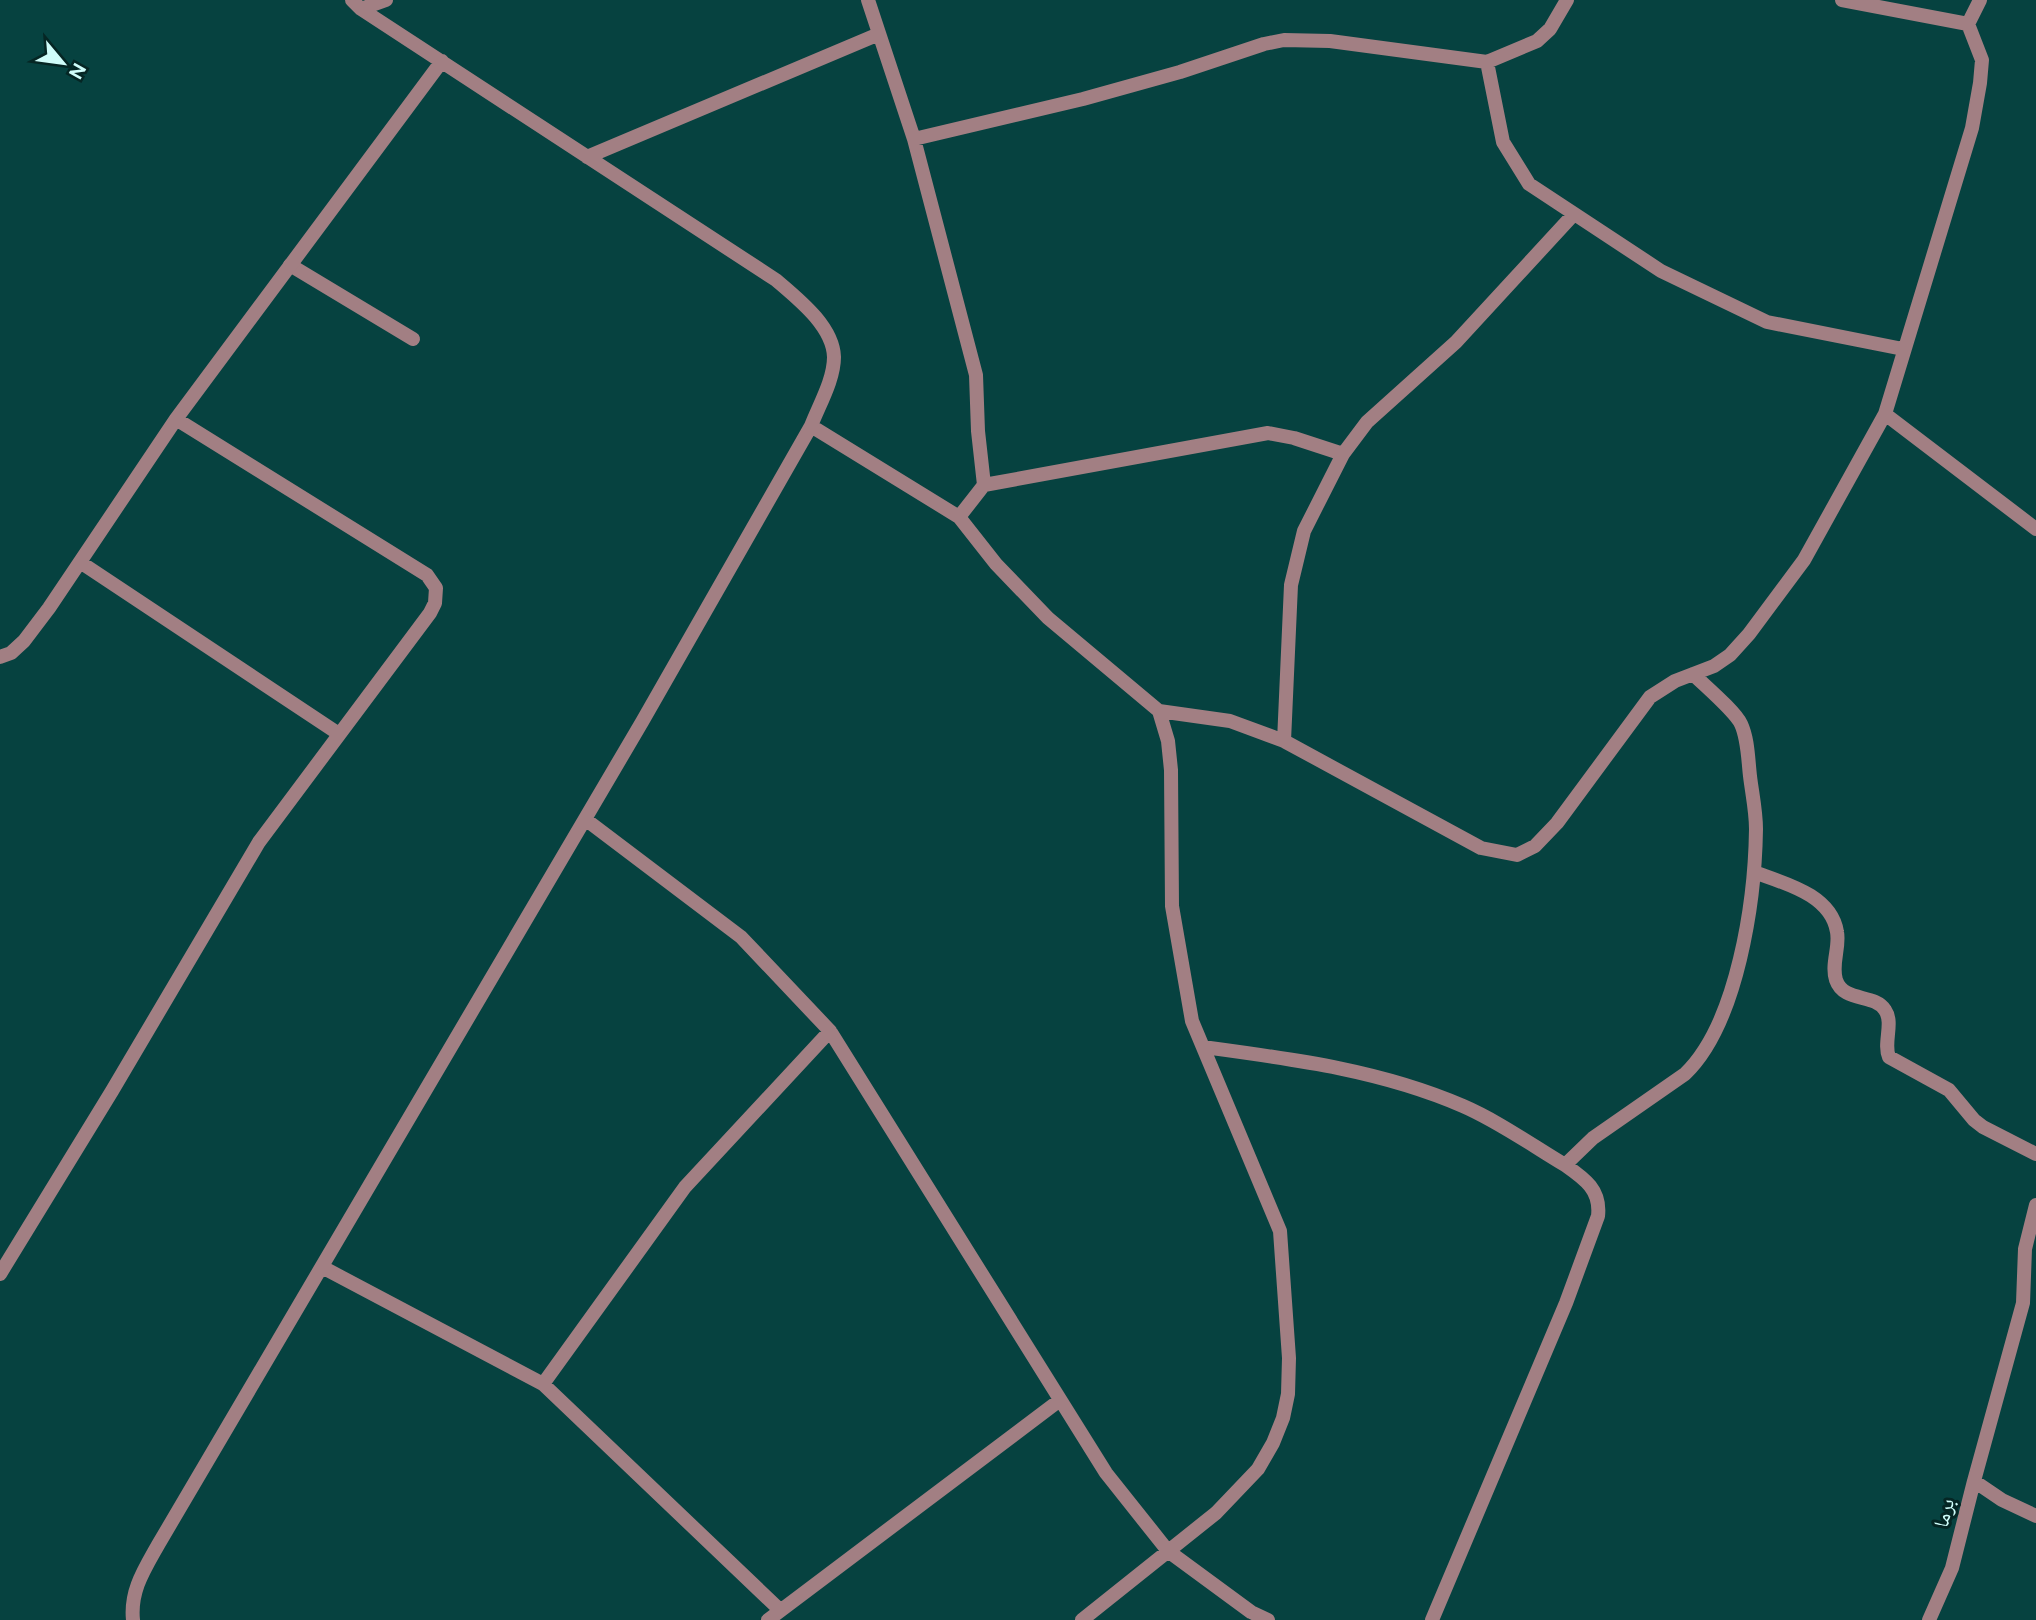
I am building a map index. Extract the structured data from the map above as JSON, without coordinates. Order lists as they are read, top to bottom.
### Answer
{
  "streets": {
    "street": ["برما"]
  },
  "north": "bottom right"
}
